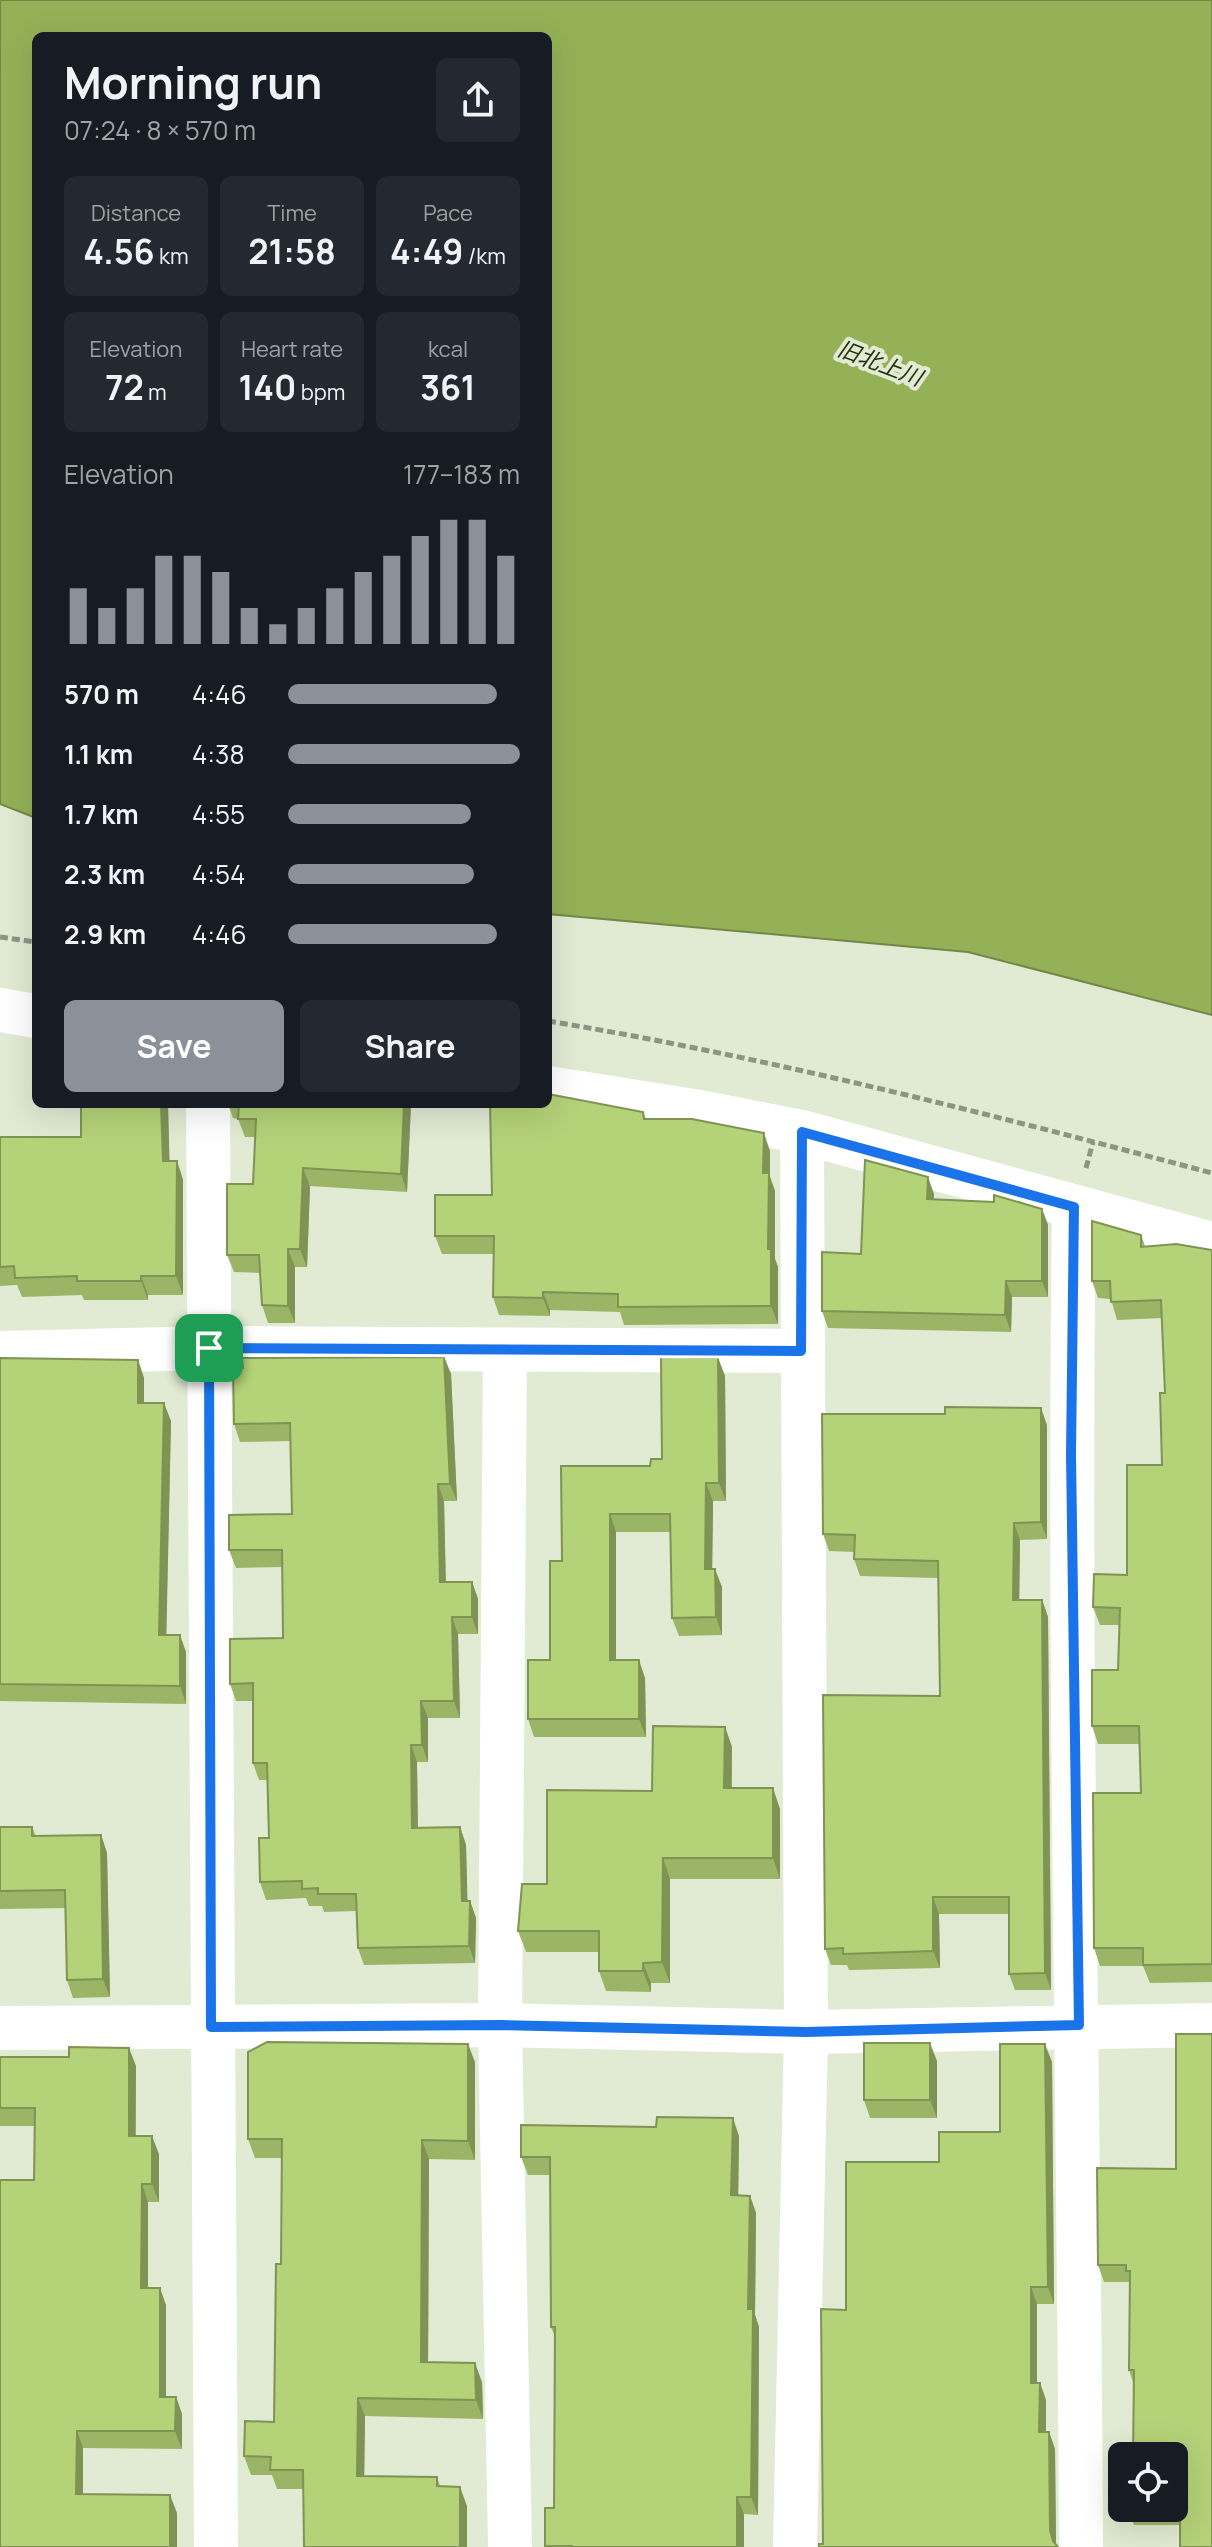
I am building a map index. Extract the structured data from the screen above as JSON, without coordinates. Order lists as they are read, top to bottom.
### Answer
{
  "water": ["旧北上川"],
  "page": {
    "heading": ["Morning run", "07:24 · 8 × 570 m"],
    "stats": [
      ["Distance", "4.56 km"],
      ["Time", "21:58"],
      ["Pace", "4:49 /km"],
      ["Elevation", "72 m"],
      ["Heart rate", "140 bpm"],
      ["kcal", "361"]
    ],
    "chart": ["Elevation", "177–183 m"],
    "list": [
      {
        "name": "570 m",
        "note": "4:46"
      },
      {
        "name": "1.1 km",
        "note": "4:38"
      },
      {
        "name": "1.7 km",
        "note": "4:55"
      },
      {
        "name": "2.3 km",
        "note": "4:54"
      },
      {
        "name": "2.9 km",
        "note": "4:46"
      }
    ],
    "buttons": ["Save", "Share"]
  }
}
